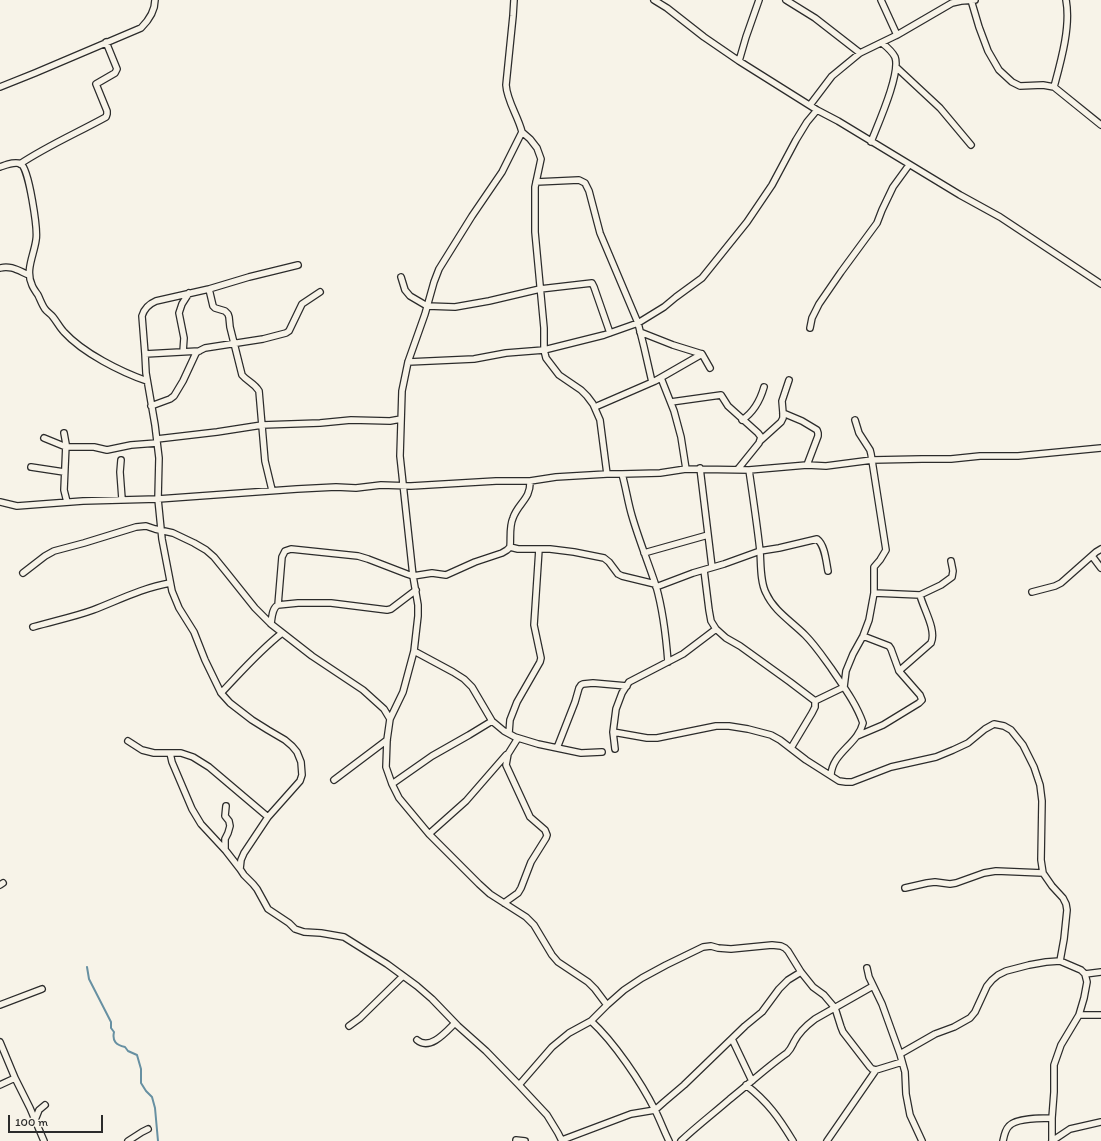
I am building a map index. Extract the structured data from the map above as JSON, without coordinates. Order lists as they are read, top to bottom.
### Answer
{
  "scale_bar": "100 m"
}
